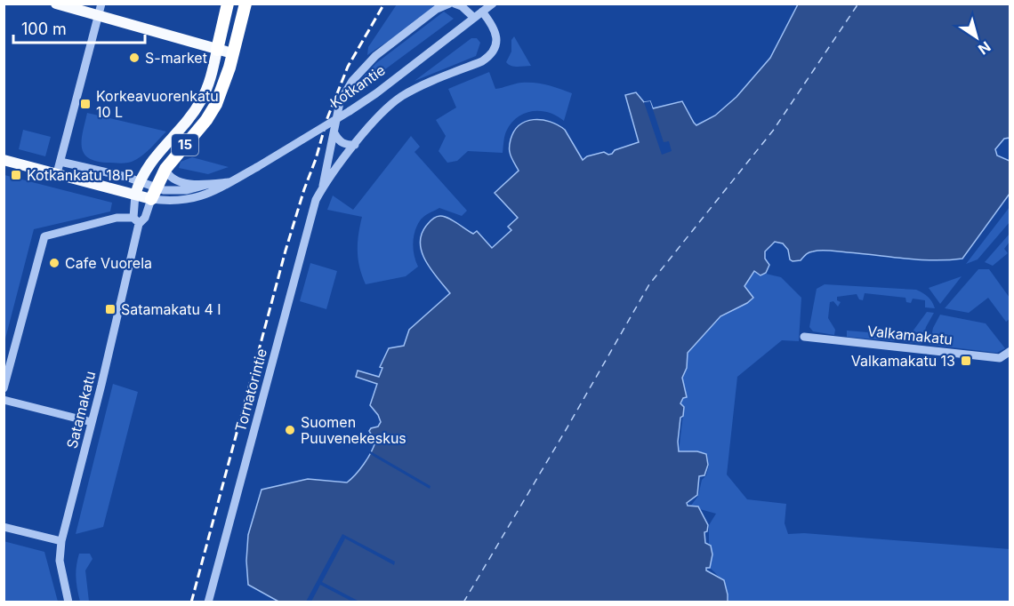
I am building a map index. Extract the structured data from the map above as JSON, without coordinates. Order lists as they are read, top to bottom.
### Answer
{
  "streets": {
    "highway": ["15"],
    "main road": ["Kotkantie"],
    "street": ["Valkamakatu", "Tornatorintie", "Satamakatu"]
  },
  "crossings": [
    ["Kotkantie", "15"],
    ["Kotkantie", "Tornatorintie"],
    ["Kotkantie", "Satamakatu"],
    ["15", "Satamakatu"]
  ],
  "places": {
    "other": ["S-market", "Cafe Vuorela", "Suomen Puuvenekeskus"],
    "transit": [
      "Korkeavuorenkatu 10 L",
      "Kotkankatu 18 P",
      "Satamakatu 4 I",
      "Valkamakatu 13"
    ]
  },
  "scale_bar": "100 m",
  "north": "bottom right"
}
